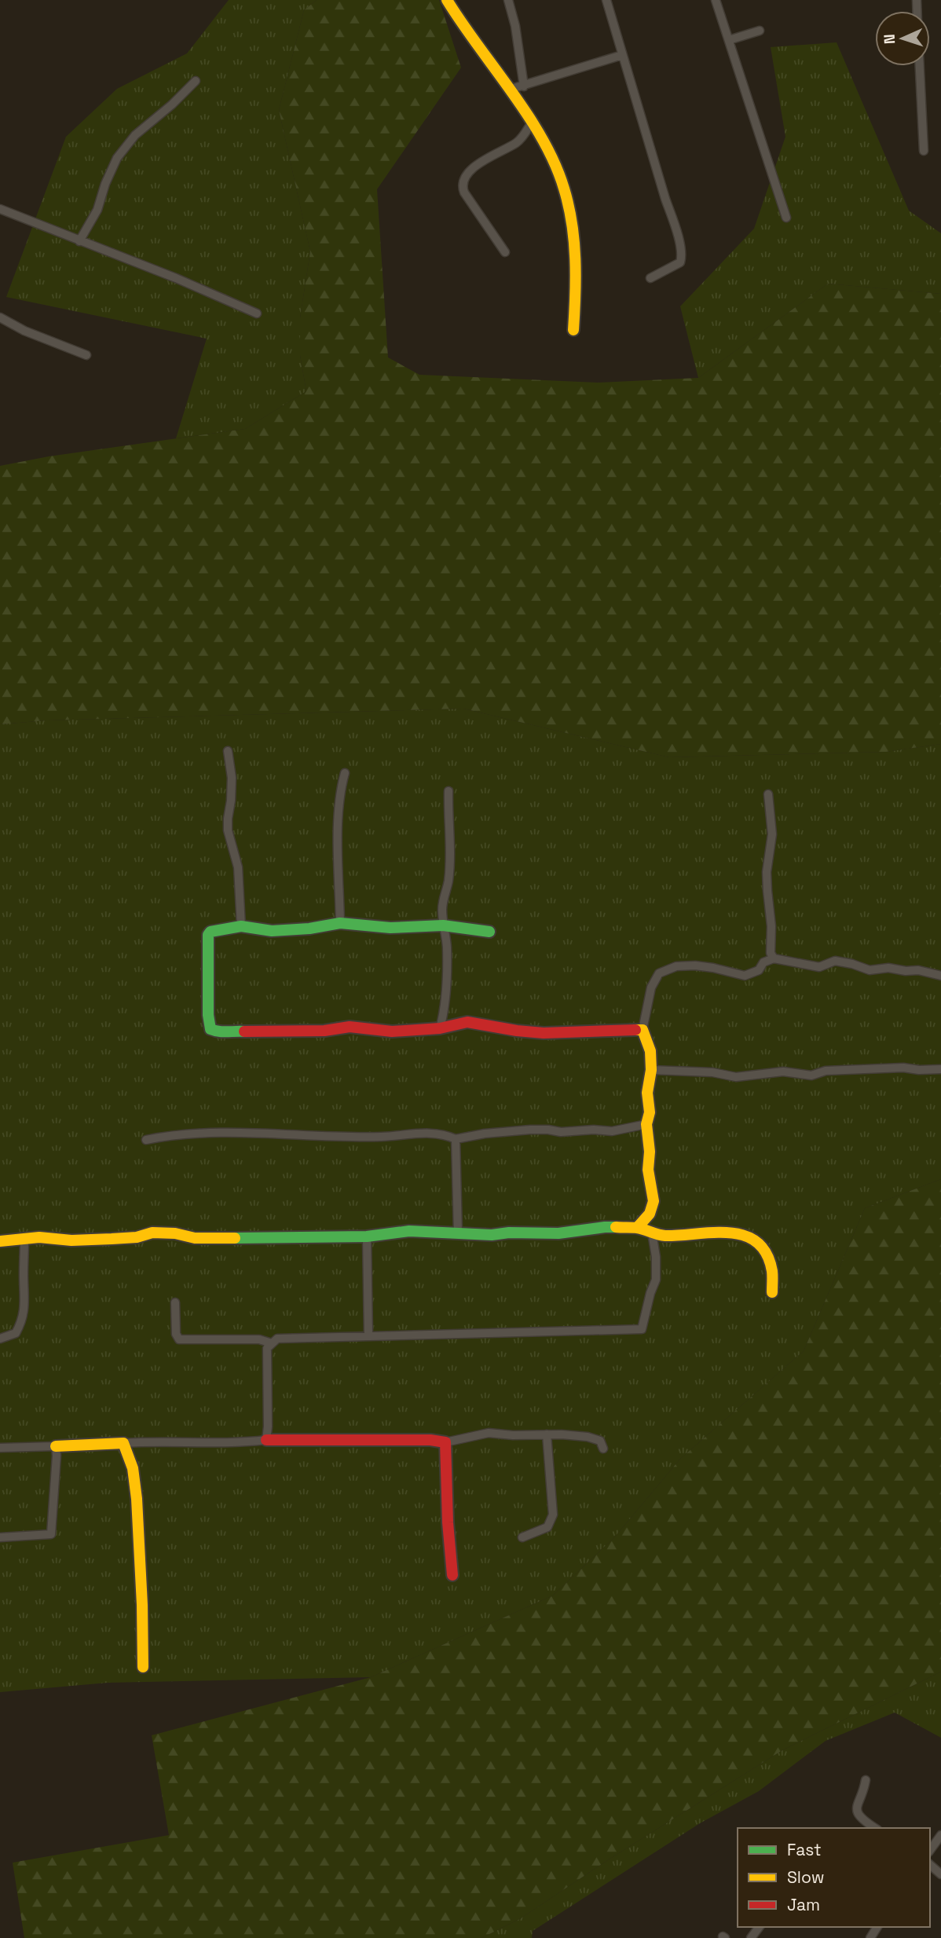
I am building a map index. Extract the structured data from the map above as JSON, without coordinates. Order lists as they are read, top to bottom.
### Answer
{
  "legend": ["Fast", "Slow", "Jam"],
  "north": "left"
}
